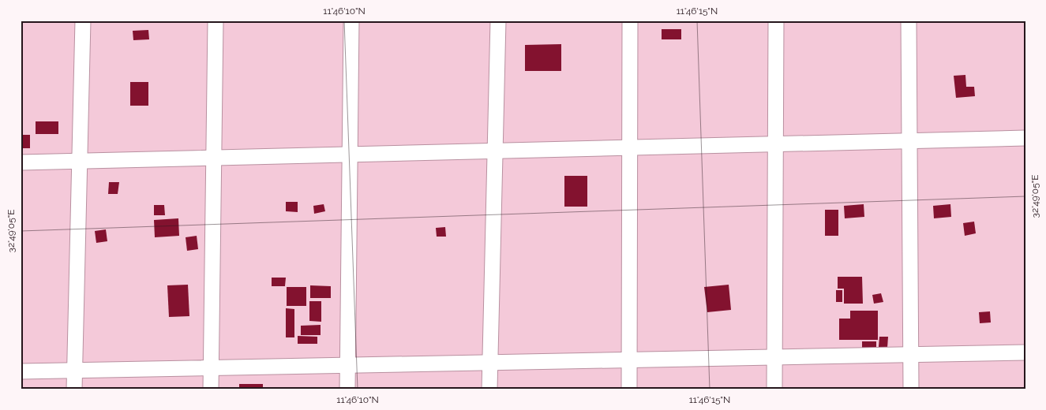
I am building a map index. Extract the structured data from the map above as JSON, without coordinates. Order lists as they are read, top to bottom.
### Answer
{
  "coordinates": ["11°46'10\"N", "11°46'15\"N", "32°49'05\"E"]
}
